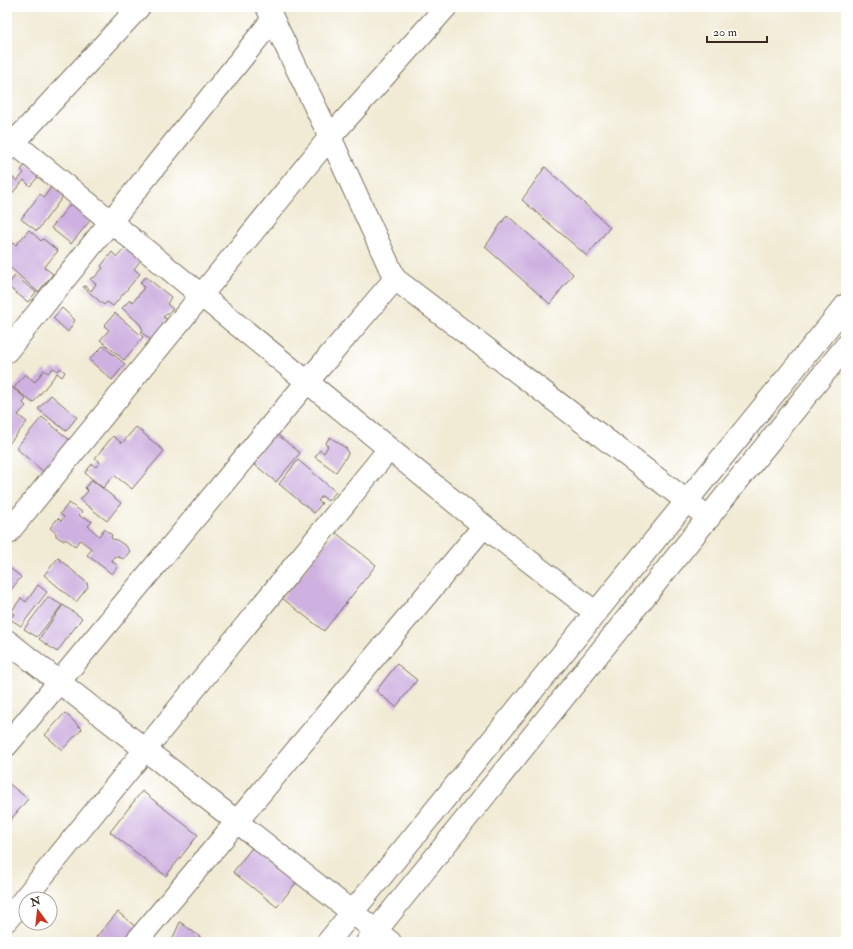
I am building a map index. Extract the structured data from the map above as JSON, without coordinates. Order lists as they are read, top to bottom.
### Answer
{
  "scale_bar": "20 m",
  "north": "top"
}
